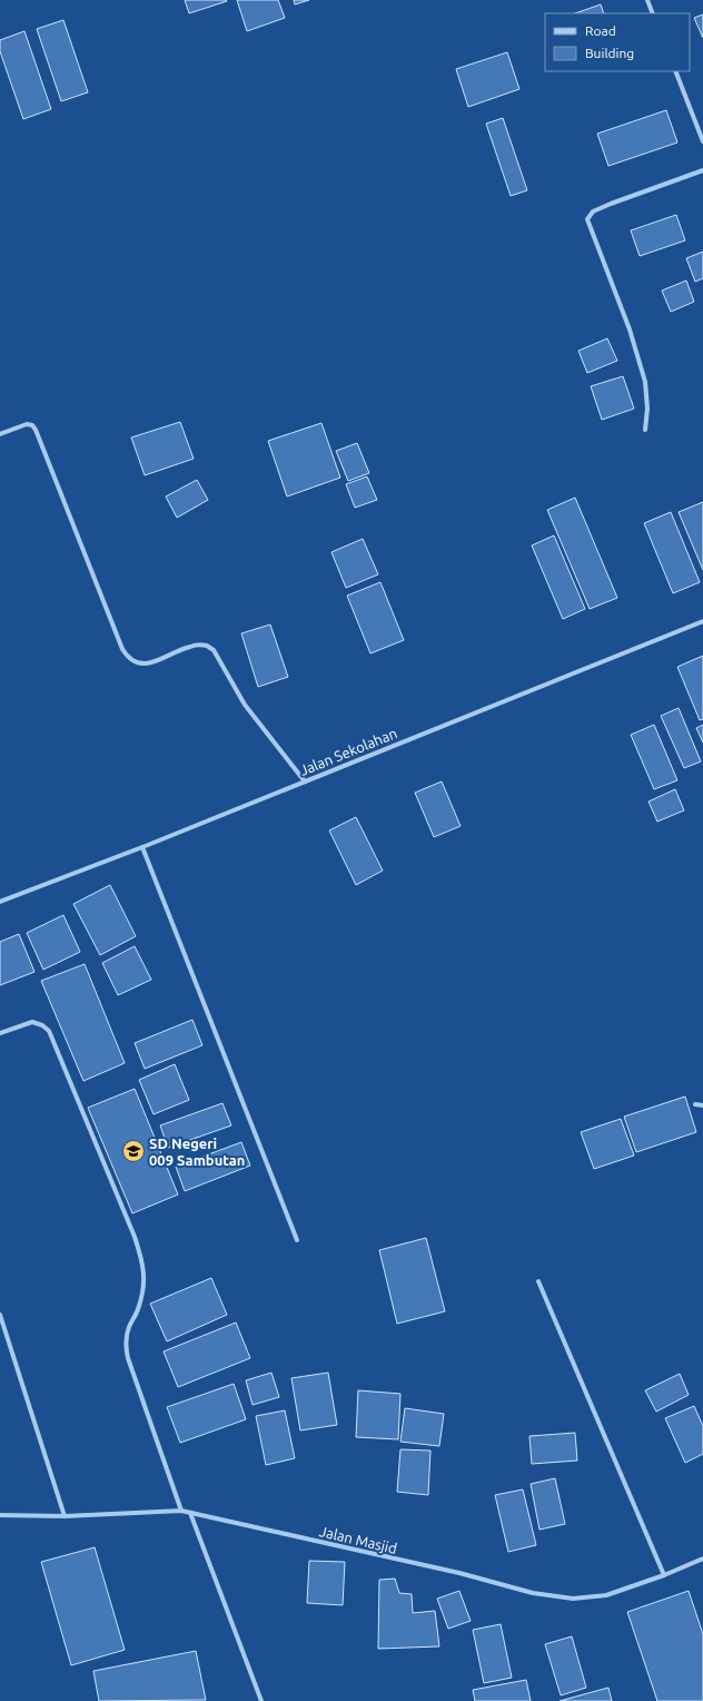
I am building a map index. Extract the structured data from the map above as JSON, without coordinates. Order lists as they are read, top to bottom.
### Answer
{
  "streets": {
    "street": ["Jalan Sekolahan", "Jalan Masjid"]
  },
  "places": {
    "school or university": ["SD Negeri 009 Sambutan"]
  },
  "legend": ["Road", "Building"]
}
